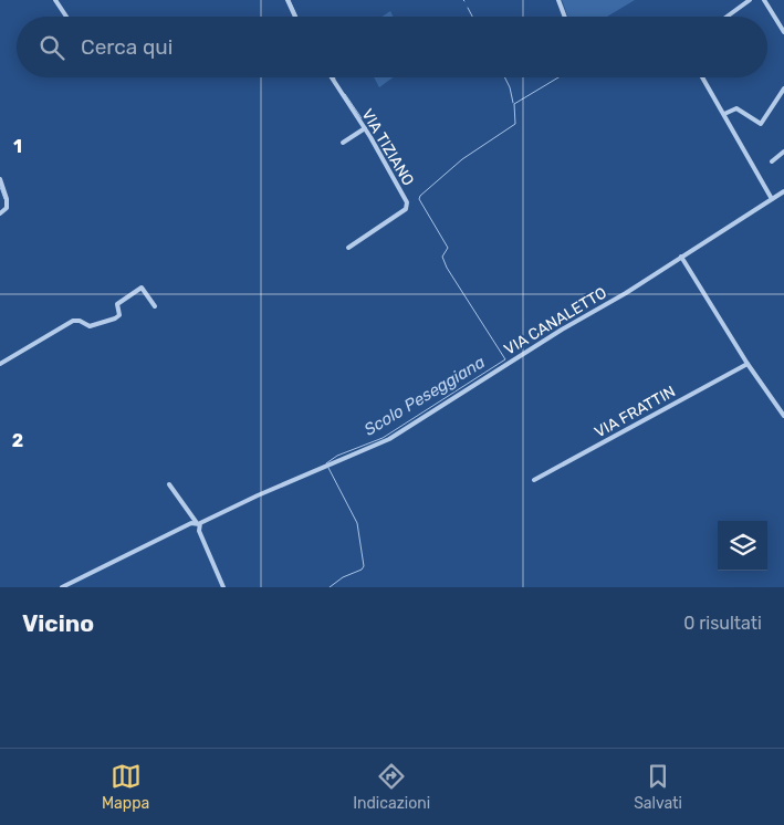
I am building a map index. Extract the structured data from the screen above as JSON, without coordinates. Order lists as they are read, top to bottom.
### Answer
{
  "streets": {
    "street": ["VIA TIZIANO", "VIA CANALETTO", "VIA FRATTIN"]
  },
  "water": ["Scolo Peseggiana"],
  "page": {
    "search": "Cerca qui",
    "heading": ["Vicino", "0 risultati"],
    "nav": ["Mappa", "Indicazioni", "Salvati"]
  },
  "grid": {
    "rows": ["1", "2"]
  }
}
